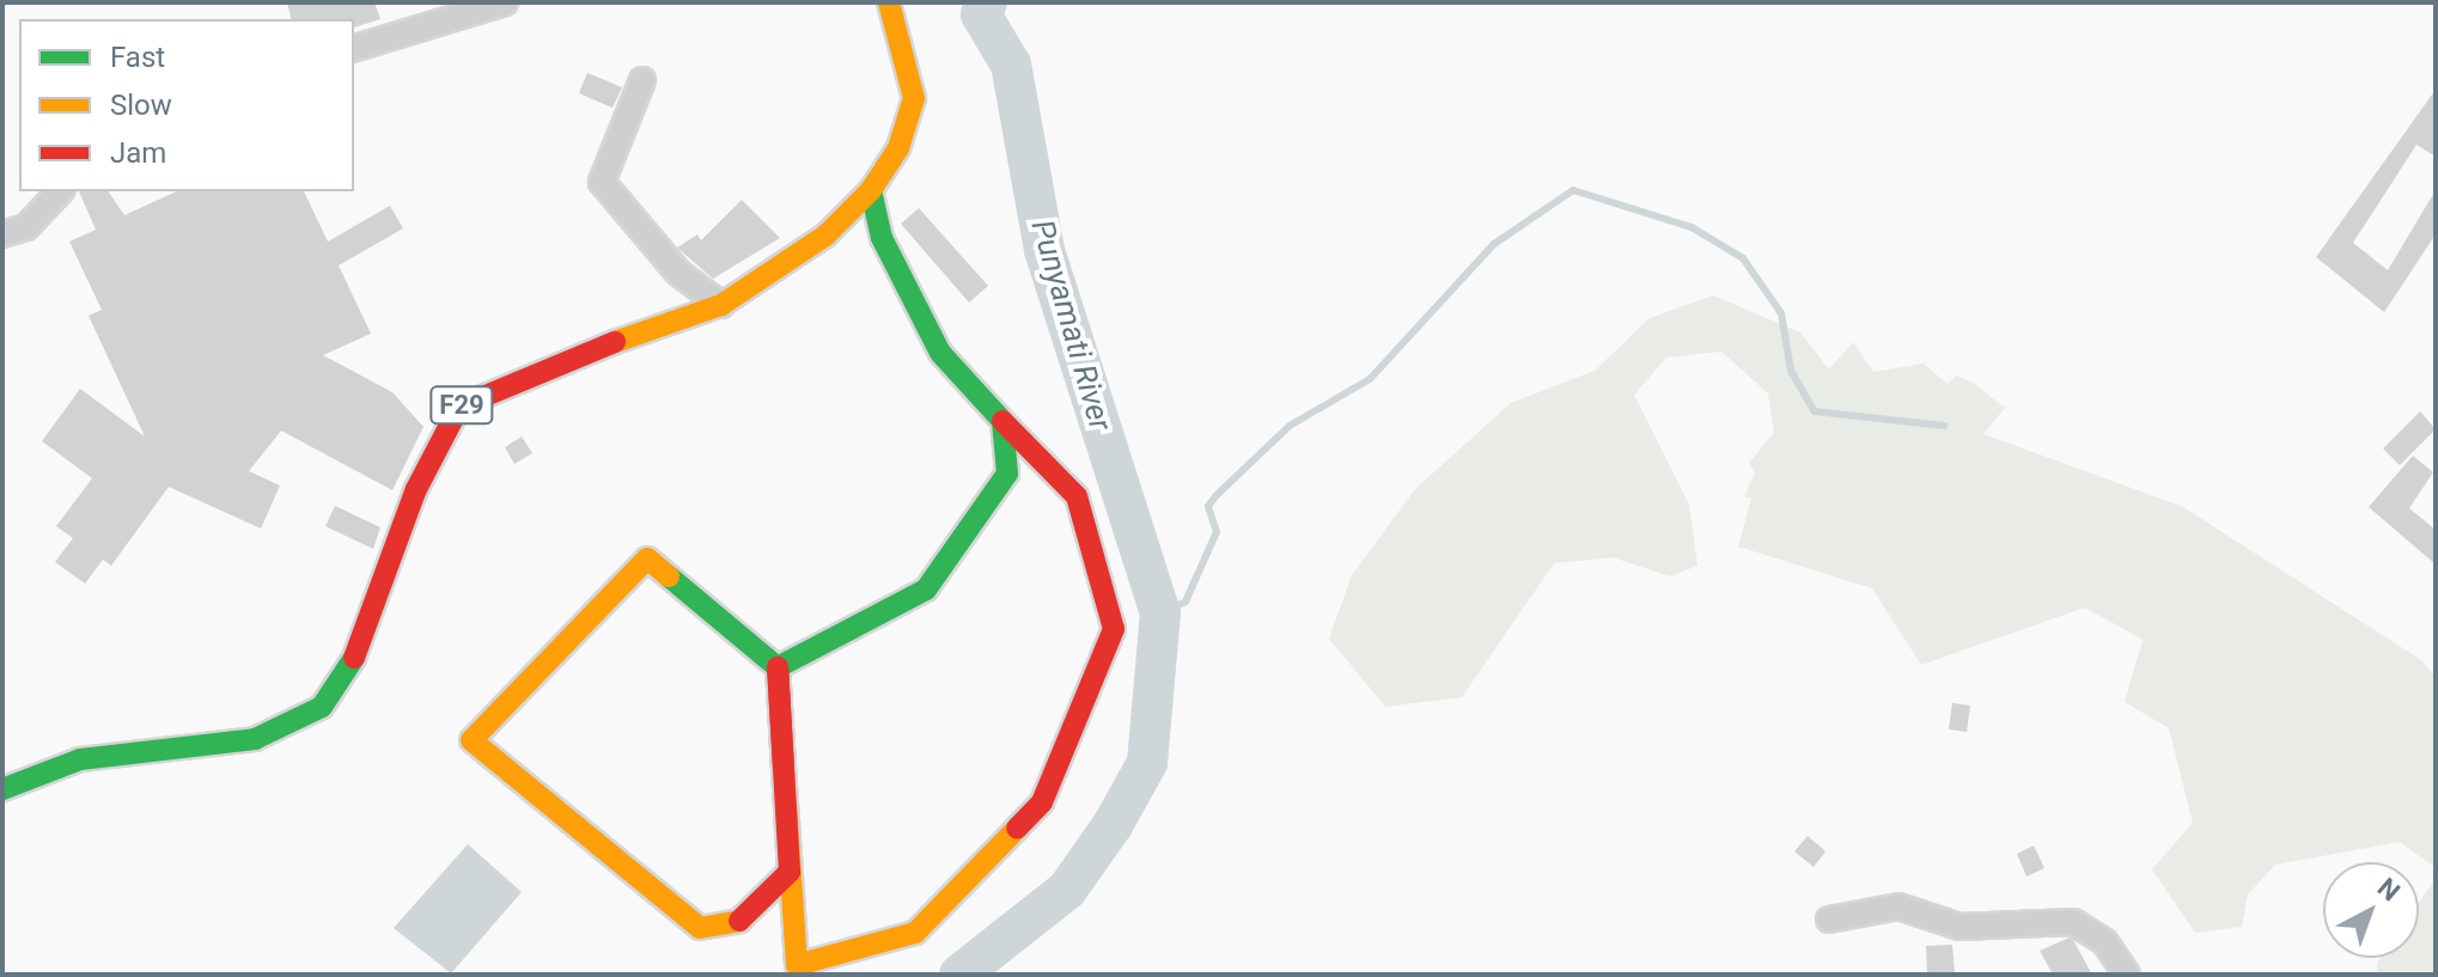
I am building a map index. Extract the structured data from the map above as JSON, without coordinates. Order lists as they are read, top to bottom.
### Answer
{
  "streets": {
    "street": ["F29"]
  },
  "water": ["Punyamati River"],
  "legend": ["Fast", "Slow", "Jam"],
  "north": "top right"
}
